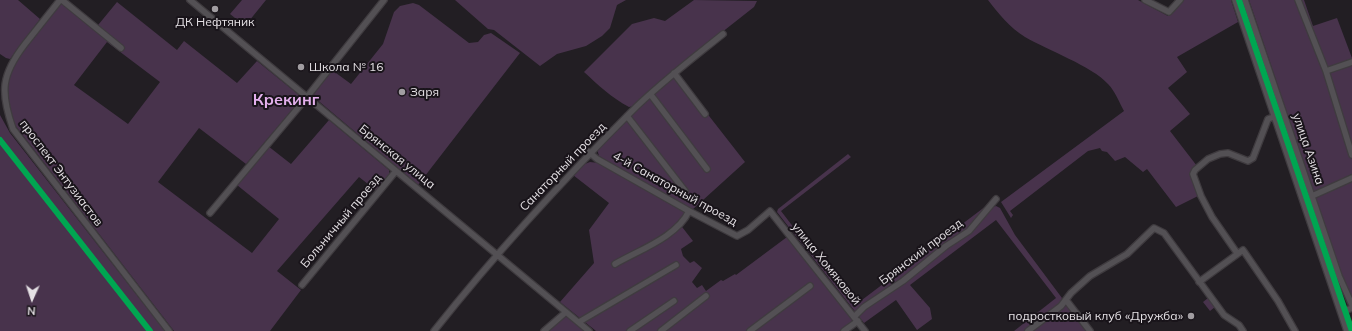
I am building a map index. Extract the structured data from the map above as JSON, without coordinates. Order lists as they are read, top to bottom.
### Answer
{
  "streets": {
    "street": [
      "улица Азина",
      "Брянская улица",
      "Санаторный проезд",
      "проспект Энтузиастов",
      "4-й Санаторный проезд",
      "Больничный проезд",
      "Брянский проезд",
      "улица Хомяковой"
    ]
  },
  "crossings": [
    ["Брянская улица", "Санаторный проезд"],
    ["Брянская улица", "Больничный проезд"],
    ["Санаторный проезд", "4-й Санаторный проезд"],
    ["4-й Санаторный проезд", "улица Хомяковой"],
    ["Брянский проезд", "улица Хомяковой"]
  ],
  "districts": ["Крекинг"],
  "places": [
    "ДК Нефтяник",
    "Школа № 16",
    "Заря",
    "подростковый клуб «Дружба»"
  ],
  "north": "bottom"
}
